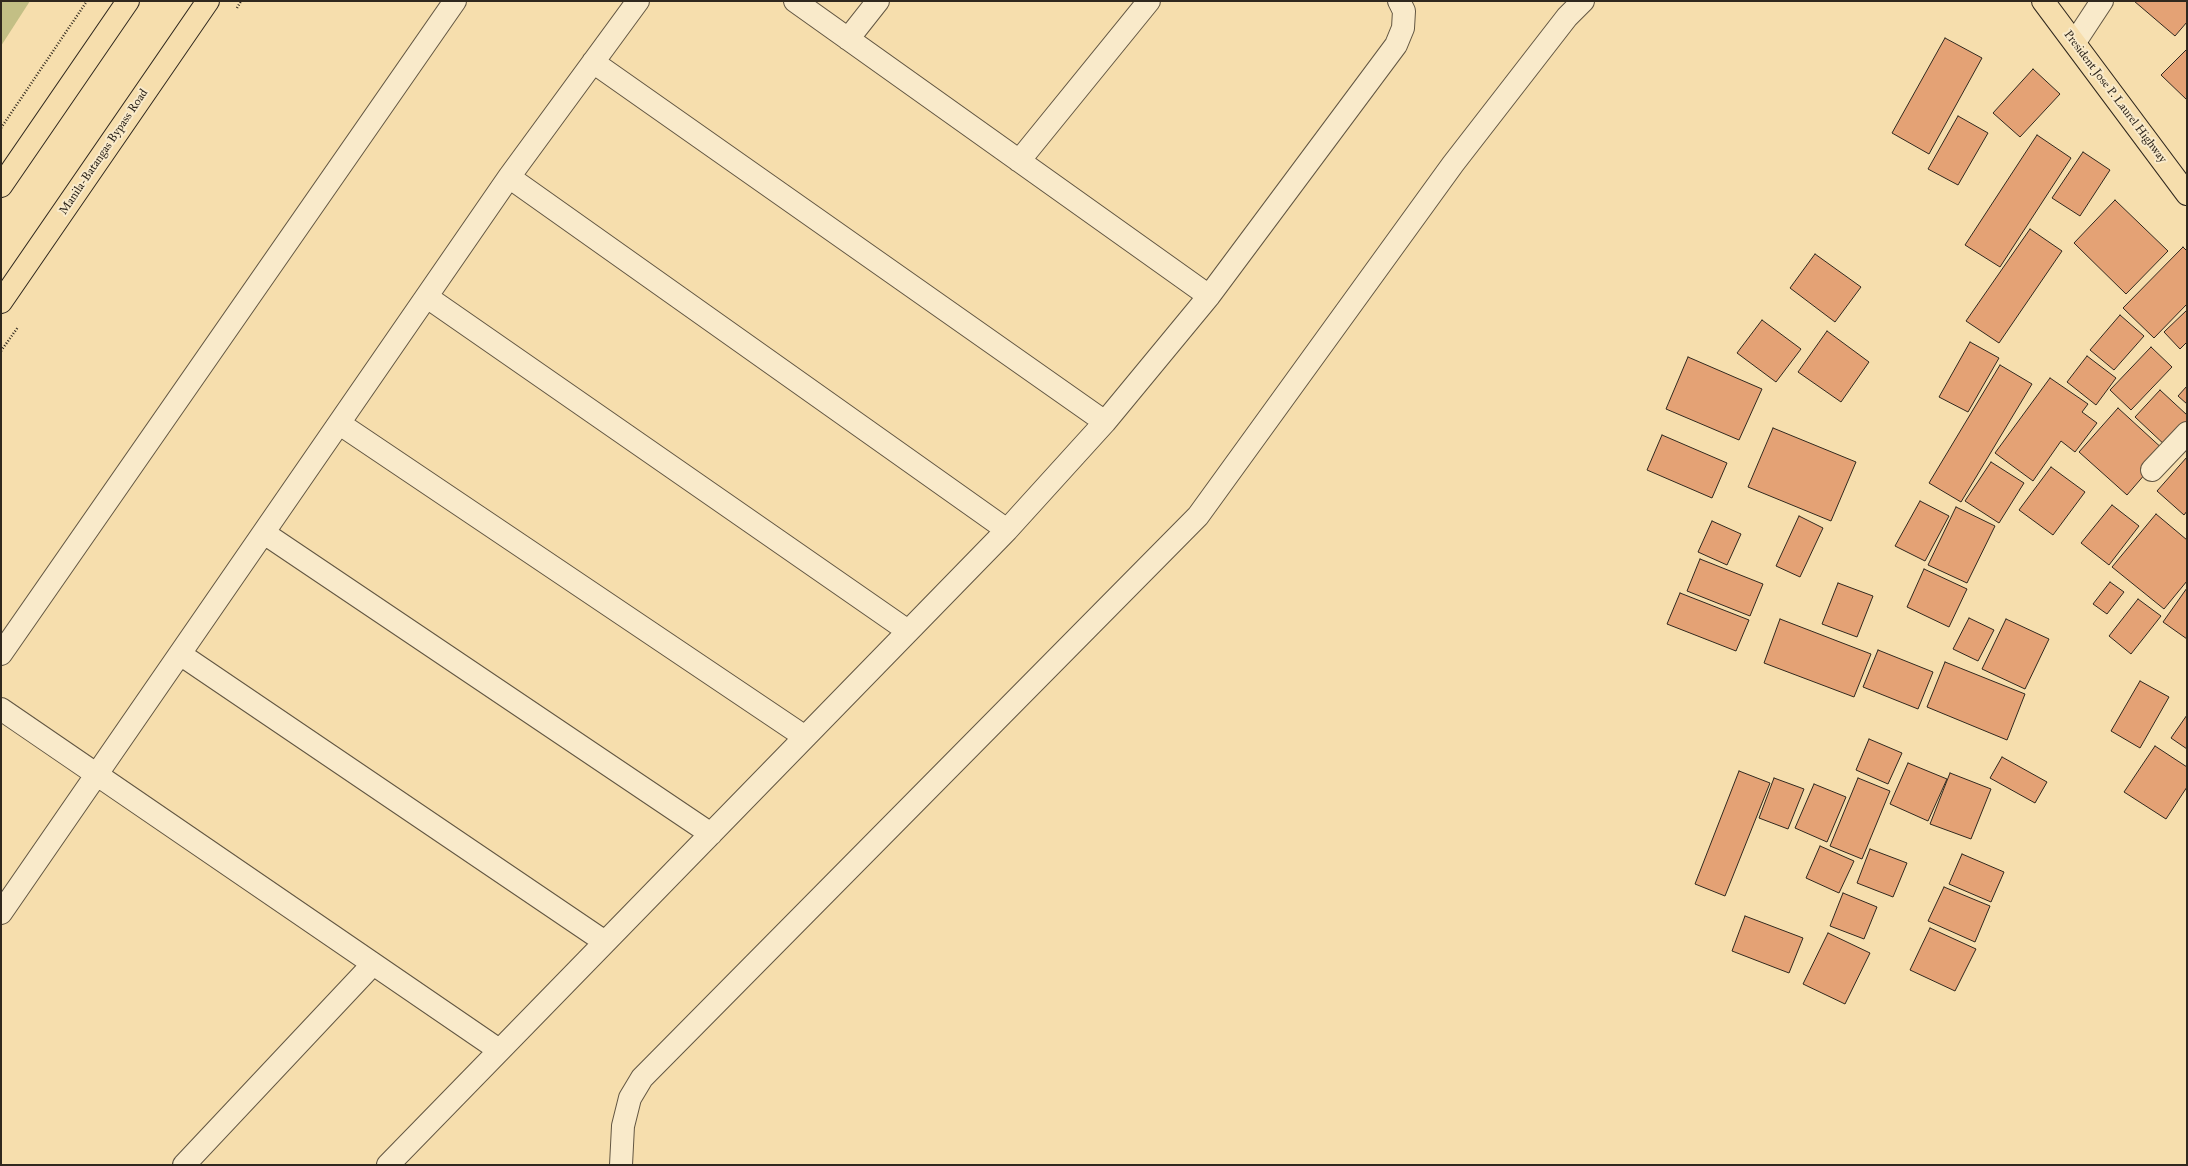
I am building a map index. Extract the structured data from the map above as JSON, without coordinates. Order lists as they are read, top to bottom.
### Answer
{
  "streets": {
    "main road": ["President Jose P. Laurel Highway", "Manila-Batangas Bypass Road"]
  }
}
